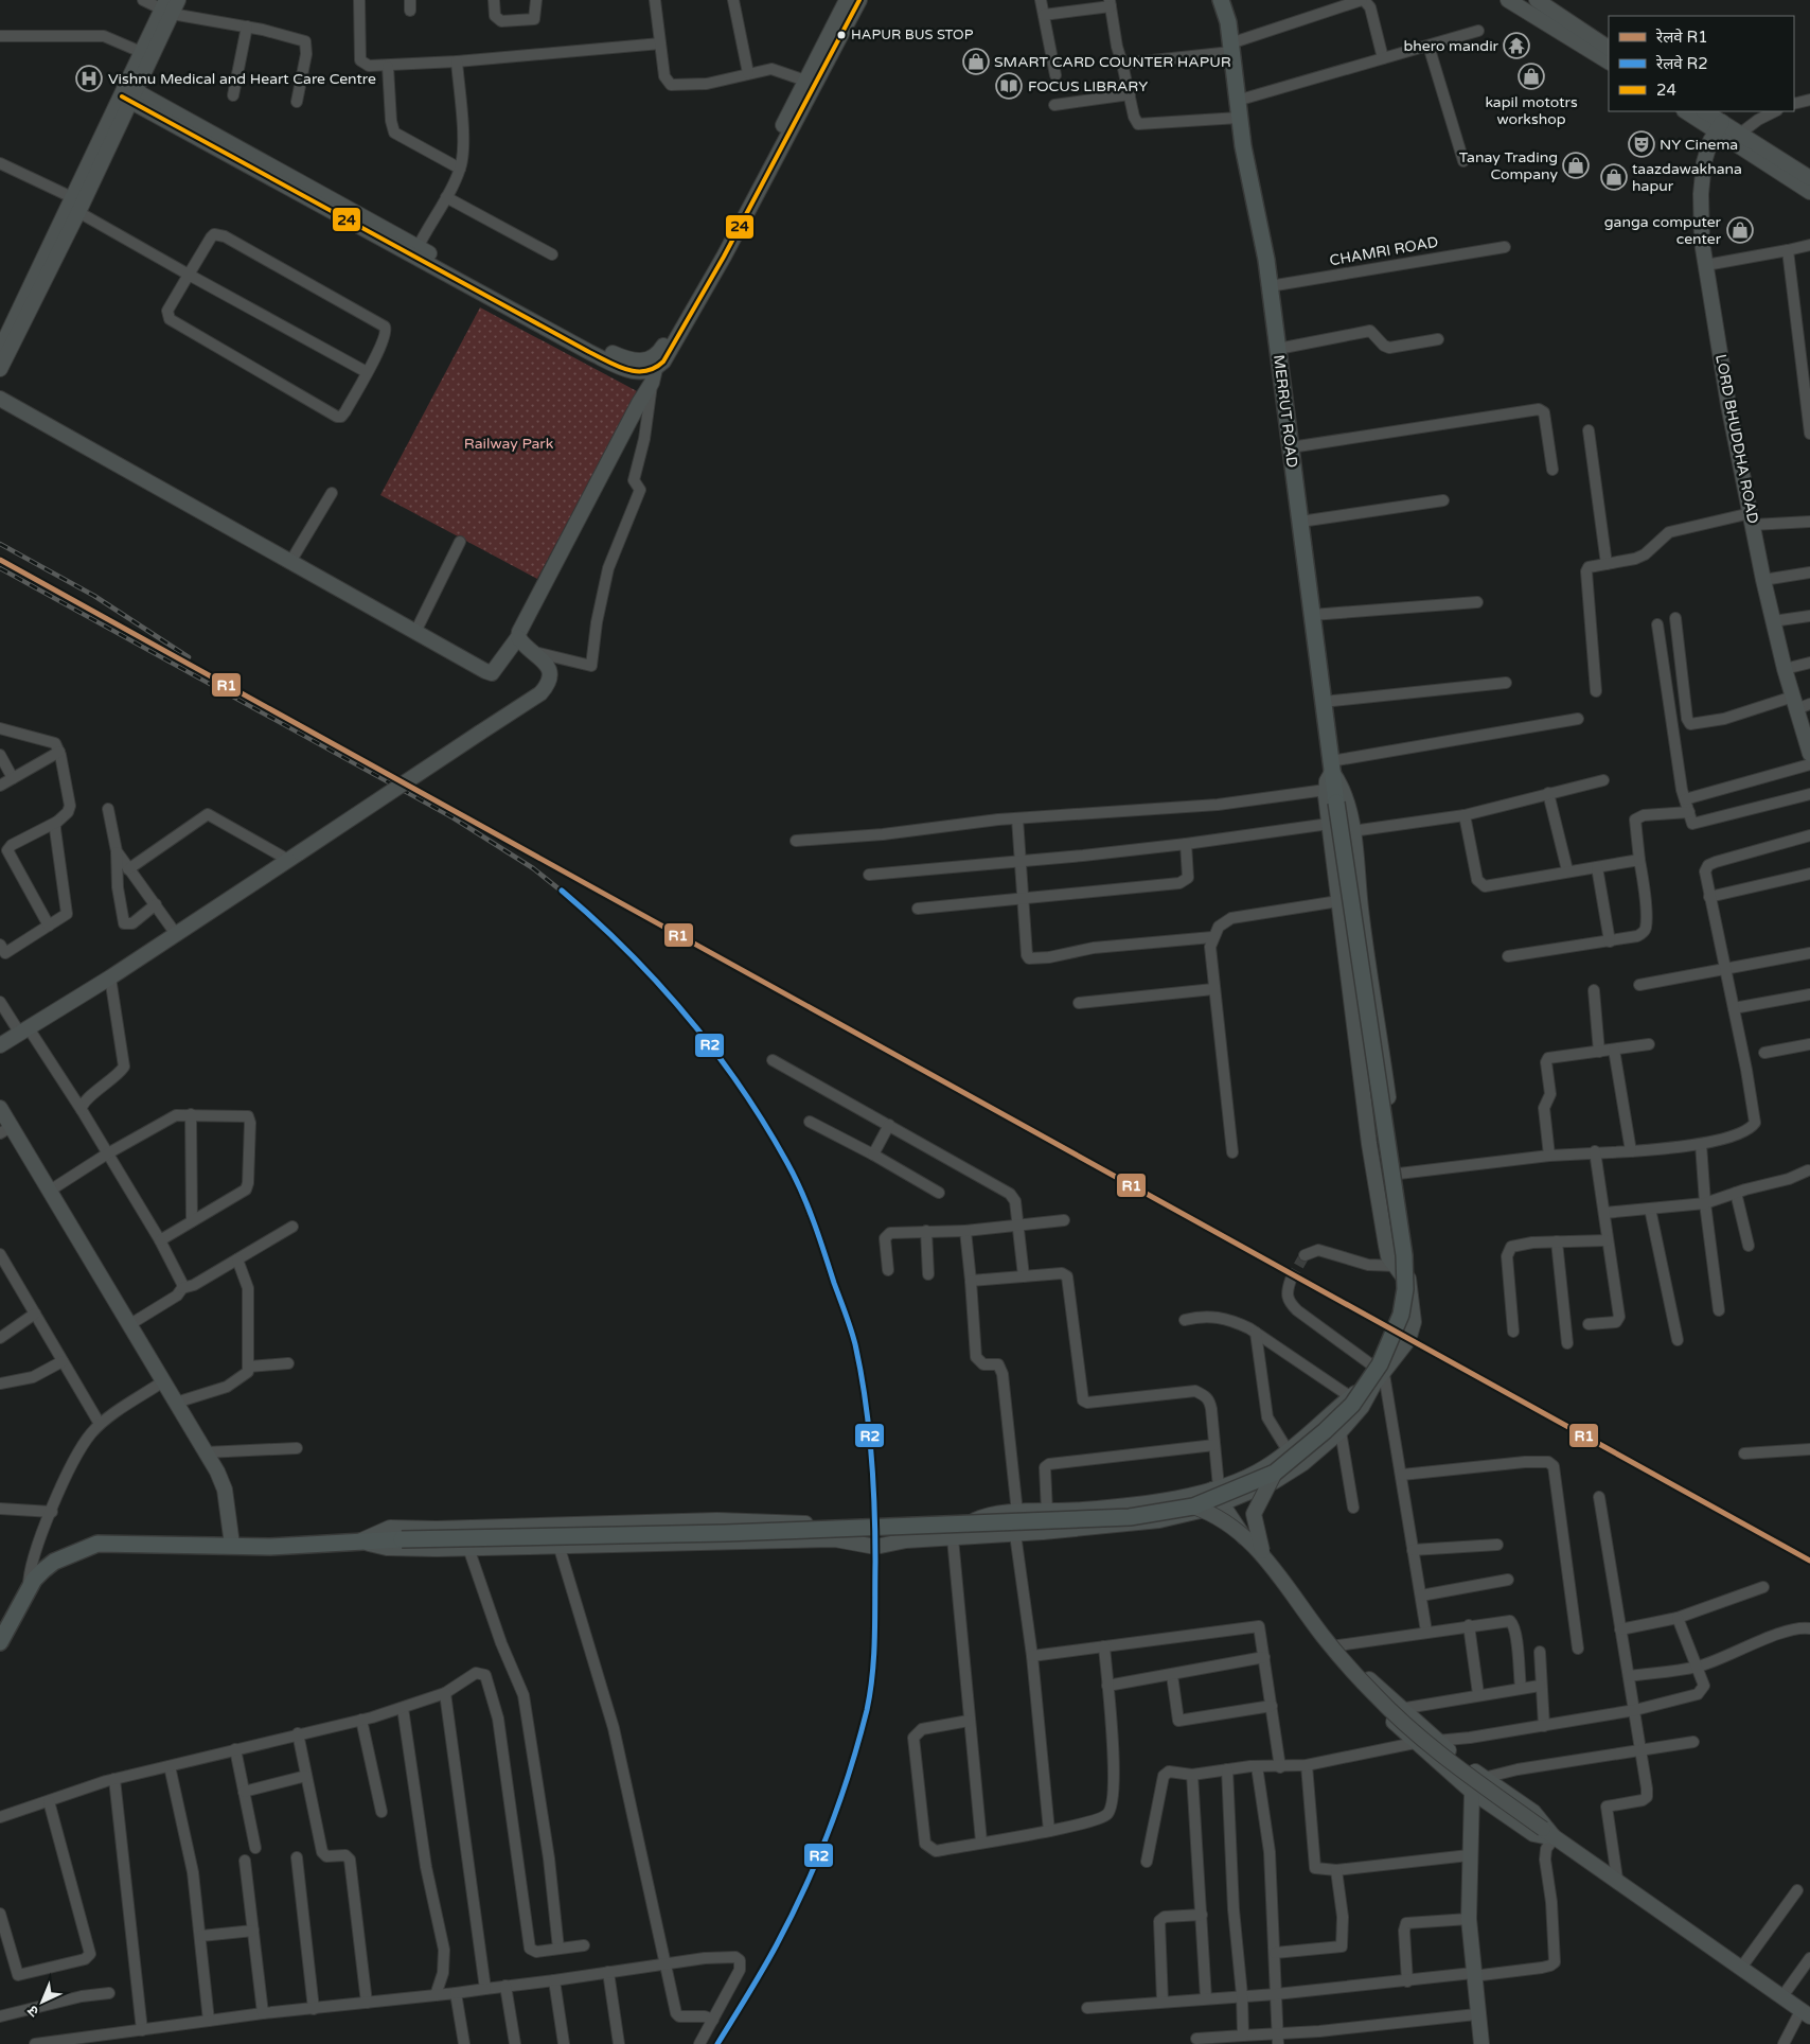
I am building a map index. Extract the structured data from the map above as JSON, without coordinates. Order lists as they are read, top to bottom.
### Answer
{
  "streets": {
    "main road": ["MERRUT ROAD"],
    "street": ["CHAMRI ROAD", "LORD BHUDDHA ROAD"]
  },
  "crossings": [
    ["CHAMRI ROAD", "MERRUT ROAD"]
  ],
  "parks": ["Railway Park"],
  "places": {
    "other": ["HAPUR BUS STOP"],
    "temple": ["bhero mandir"],
    "shop": [
      "SMART CARD COUNTER HAPUR",
      "kapil mototrs workshop",
      "Tanay Trading Company",
      "taazdawakhana hapur",
      "ganga computer center"
    ],
    "hospital": ["Vishnu Medical and Heart Care Centre"],
    "library": ["FOCUS LIBRARY"],
    "theatre": ["NY Cinema"]
  },
  "lines": ["transit line 24", "rail line R1", "rail line R2"],
  "legend": ["रेलवे R1", "रेलवे R2", "24"],
  "north": "bottom left"
}
